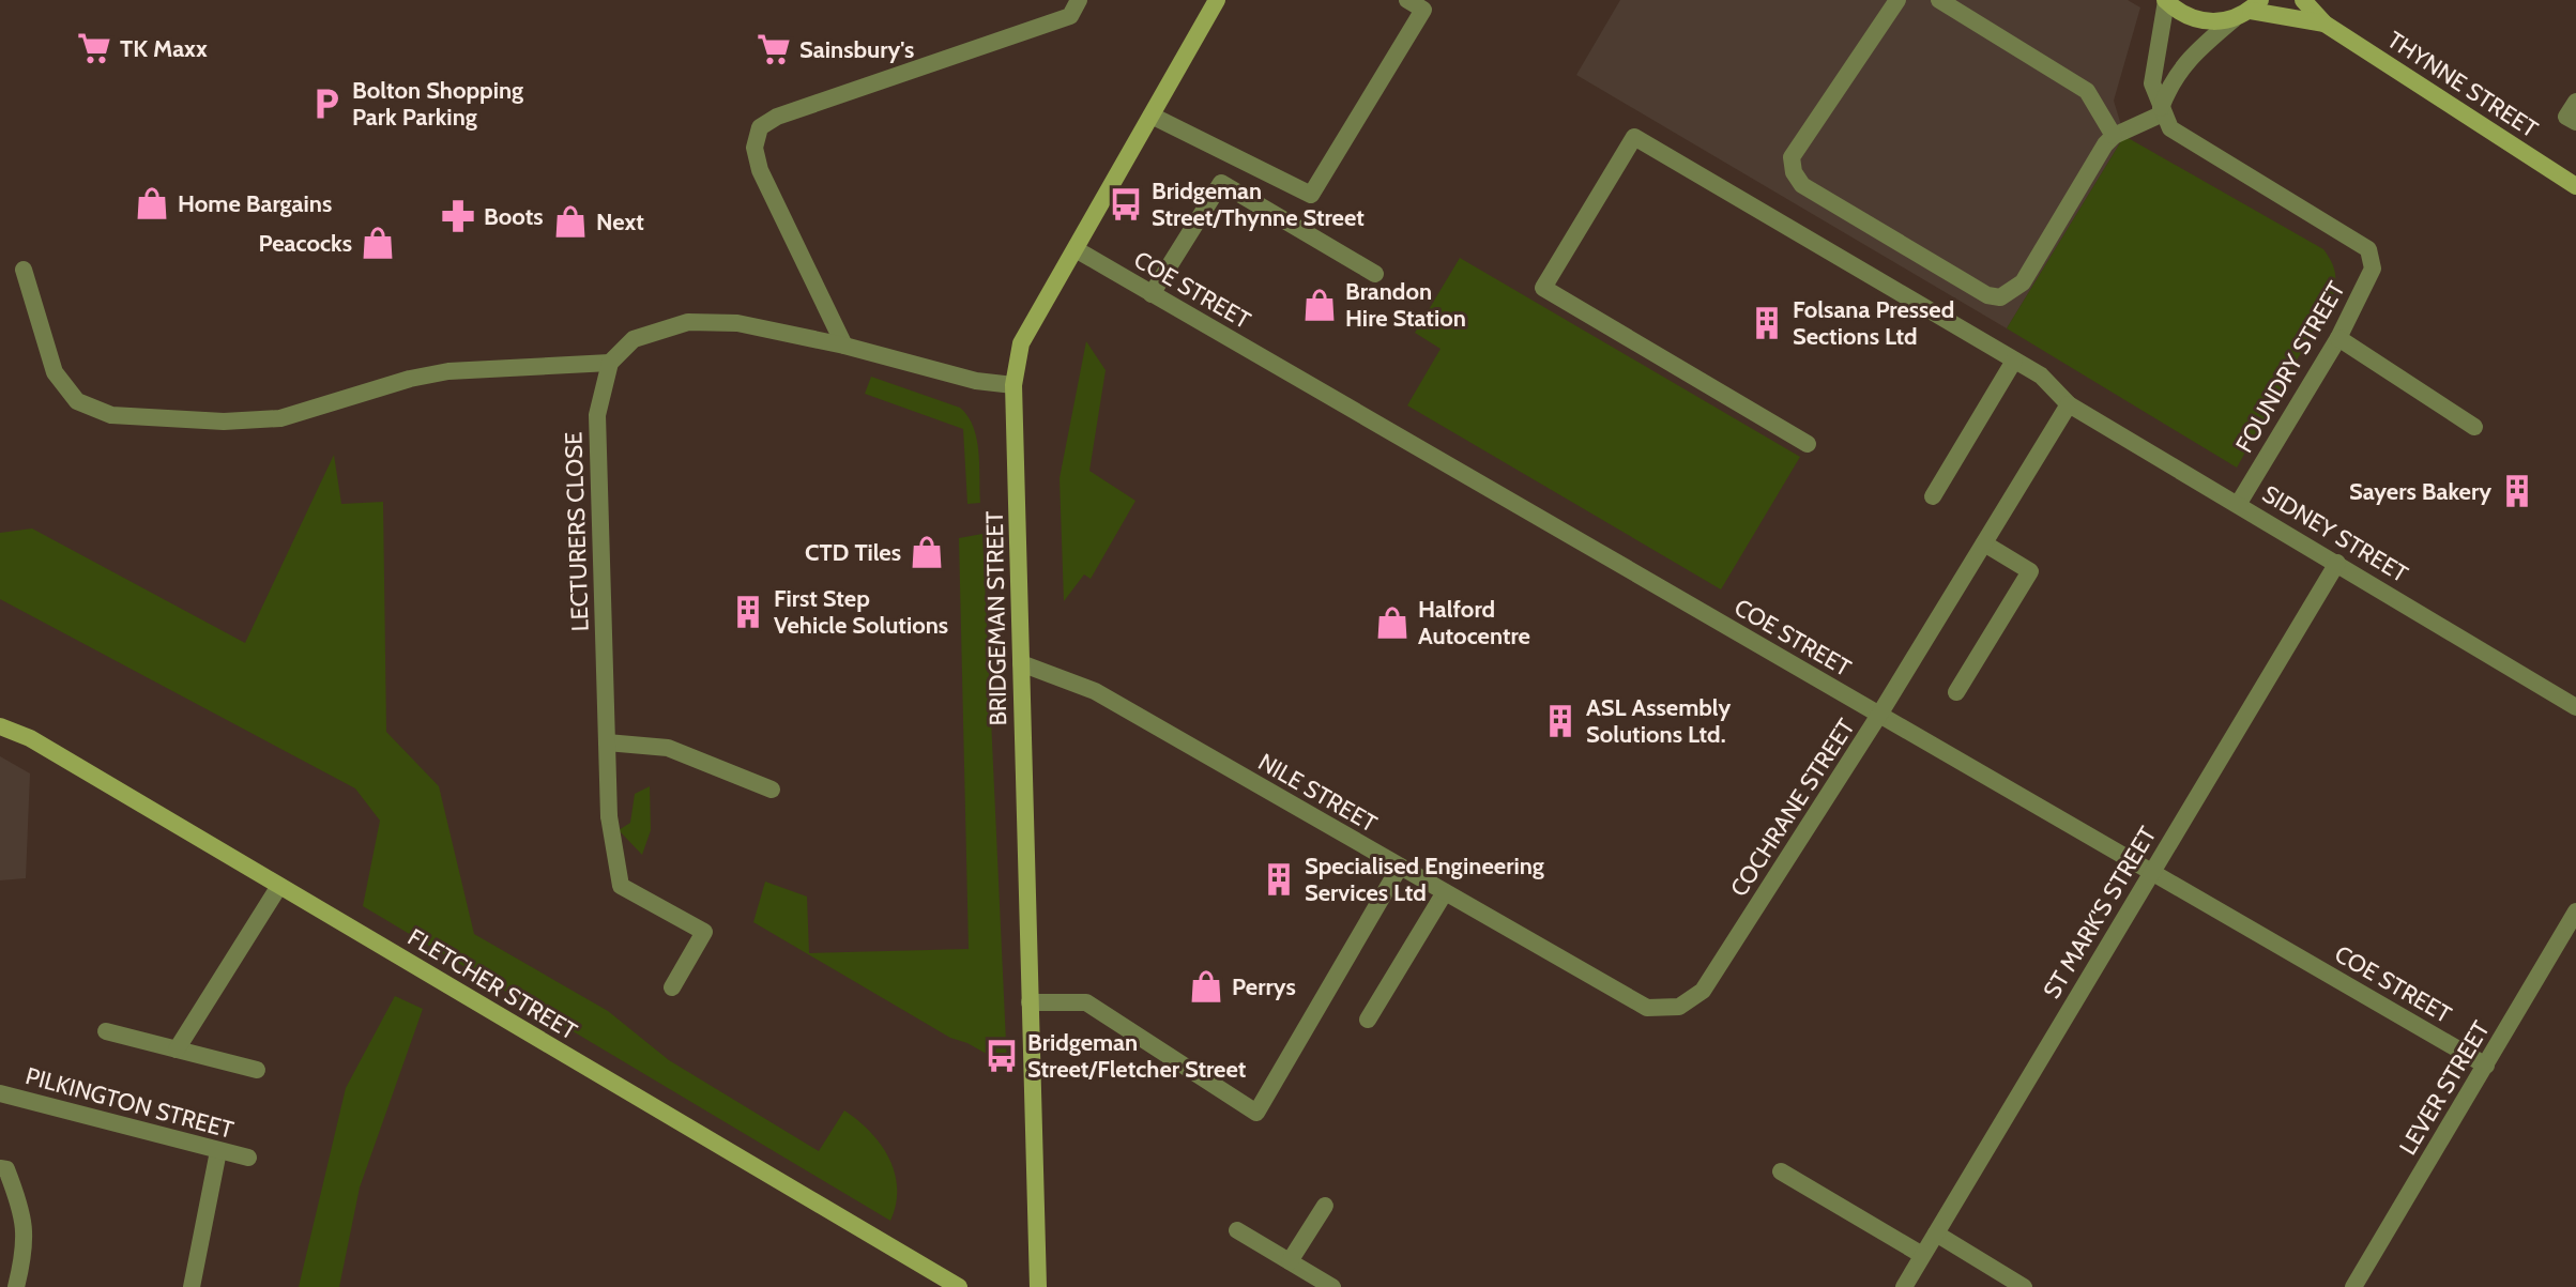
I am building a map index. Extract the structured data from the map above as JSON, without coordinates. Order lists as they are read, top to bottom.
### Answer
{
  "streets": {
    "street": [
      "THYNNE STREET",
      "COE STREET",
      "FOUNDRY STREET",
      "LECTURERS CLOSE",
      "SIDNEY STREET",
      "BRIDGEMAN STREET",
      "NILE STREET",
      "COCHRANE STREET",
      "ST MARK'S STREET",
      "FLETCHER STREET",
      "LEVER STREET",
      "PILKINGTON STREET"
    ]
  },
  "crossings": [
    ["COE STREET", "BRIDGEMAN STREET"],
    ["COE STREET", "COCHRANE STREET"],
    ["COE STREET", "ST MARK'S STREET"],
    ["COE STREET", "LEVER STREET"],
    ["FOUNDRY STREET", "SIDNEY STREET"],
    ["SIDNEY STREET", "COCHRANE STREET"],
    ["SIDNEY STREET", "ST MARK'S STREET"],
    ["BRIDGEMAN STREET", "NILE STREET"],
    ["NILE STREET", "COCHRANE STREET"]
  ],
  "places": {
    "supermarket": ["TK Maxx", "Sainsbury's"],
    "parking": ["Bolton Shopping Park Parking"],
    "shop": [
      "Home Bargains",
      "Next",
      "Peacocks",
      "Brandon Hire Station",
      "CTD Tiles",
      "Halford Autocentre",
      "Perrys"
    ],
    "bus stop": ["Bridgeman Street/Thynne Street", "Bridgeman Street/Fletcher Street"],
    "pharmacy": ["Boots"],
    "building": [
      "Folsana Pressed Sections Ltd",
      "Sayers Bakery",
      "First Step Vehicle Solutions",
      "ASL Assembly Solutions Ltd.",
      "Specialised Engineering Services Ltd"
    ]
  }
}
